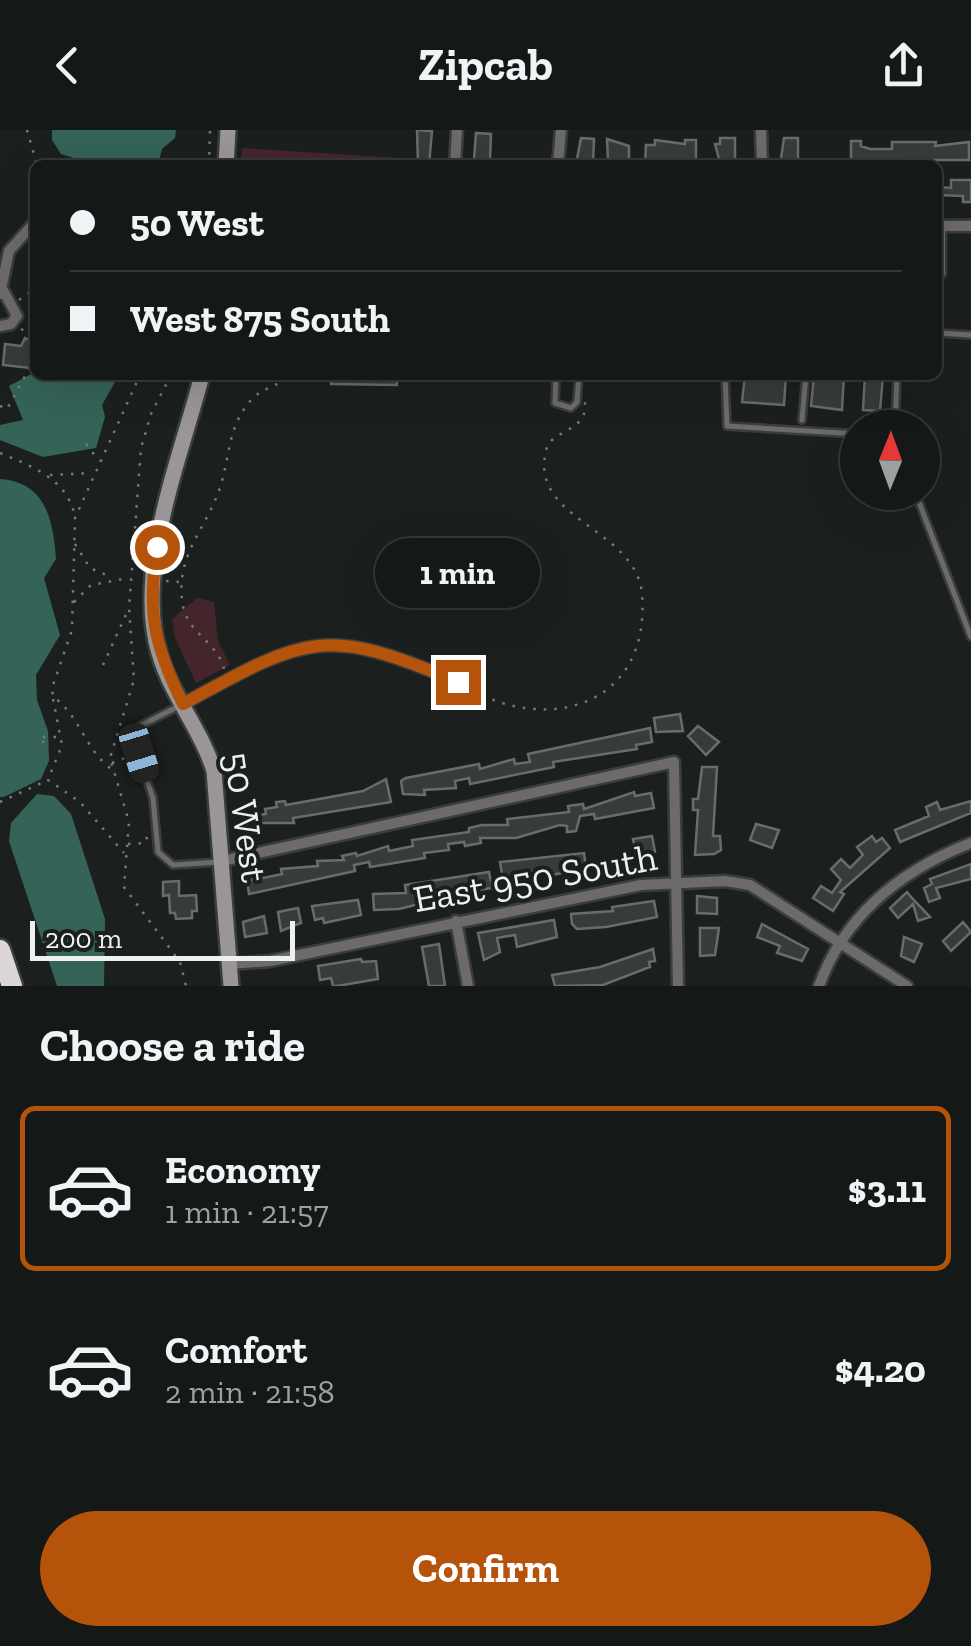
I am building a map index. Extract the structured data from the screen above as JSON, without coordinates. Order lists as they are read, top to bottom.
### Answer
{
  "streets": {
    "street": ["50 West", "East 950 South"]
  },
  "crossings": [
    ["50 West", "East 950 South"]
  ],
  "scale_bar": "200 m",
  "north": "top",
  "page": {
    "header": "Zipcab",
    "banner": ["50 West", "West 875 South"],
    "bubble": "1 min",
    "scale": "200 m",
    "heading": "Choose a ride",
    "list": [
      {
        "name": "Economy",
        "note": "1 min · 21:57",
        "value": "$3.11"
      },
      {
        "name": "Comfort",
        "note": "2 min · 21:58",
        "value": "$4.20"
      }
    ],
    "buttons": "Confirm"
  }
}
